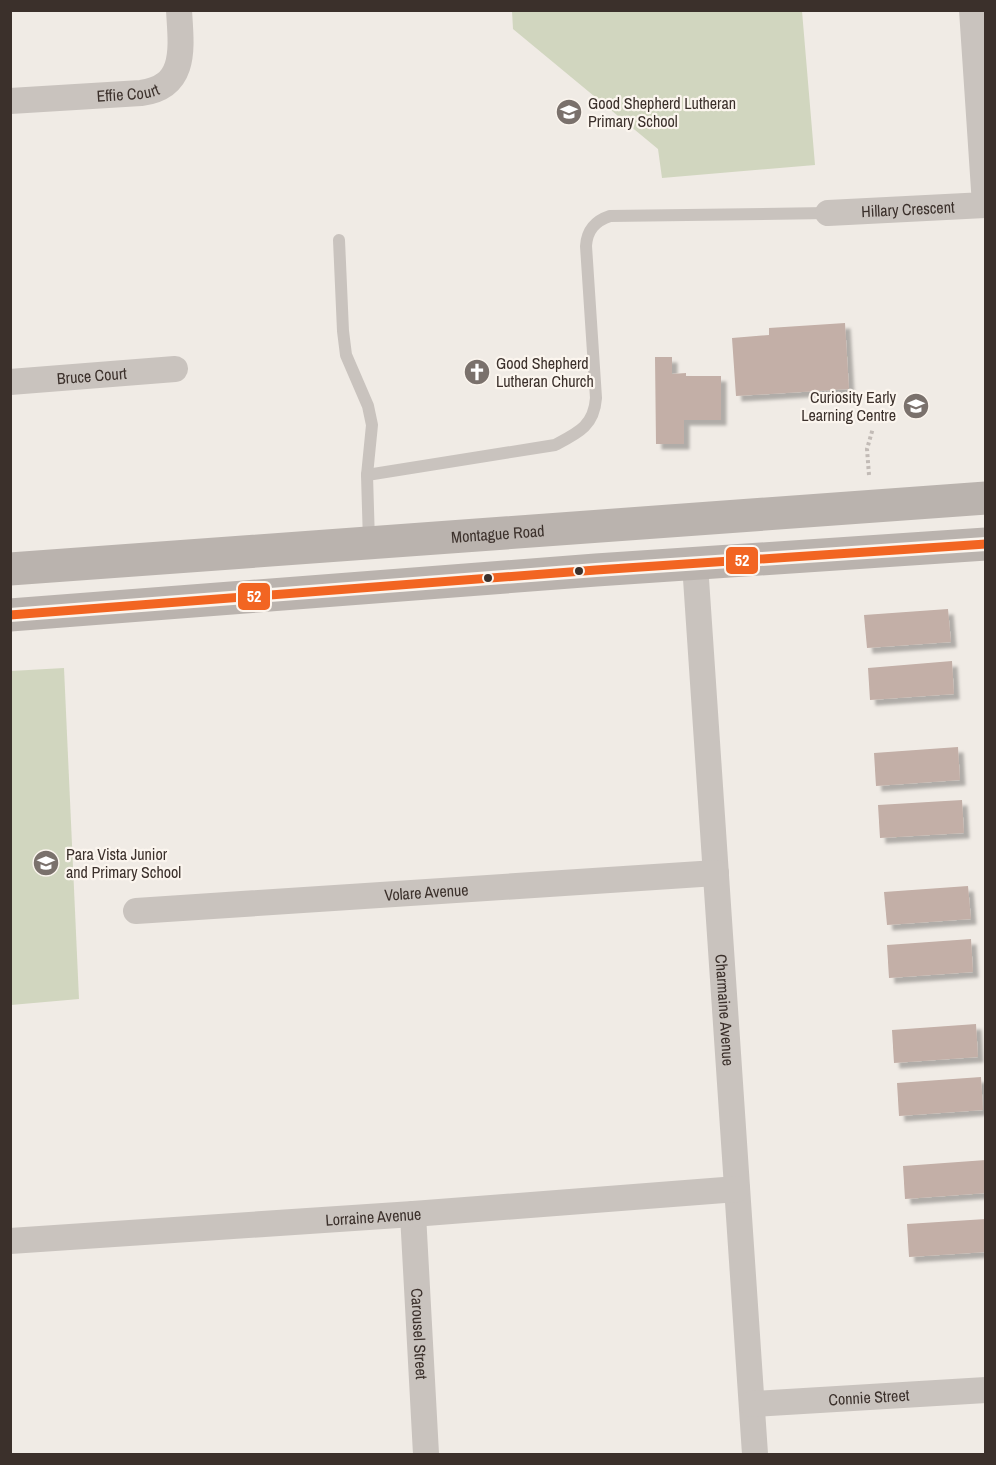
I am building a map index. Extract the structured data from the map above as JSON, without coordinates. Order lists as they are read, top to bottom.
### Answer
{
  "streets": {
    "main road": ["Montague Road"],
    "street": [
      "Effie Court",
      "Hillary Crescent",
      "Bruce Court",
      "Volare Avenue",
      "Charmaine Avenue",
      "Lorraine Avenue",
      "Carousel Street",
      "Connie Street"
    ]
  },
  "crossings": [
    ["Volare Avenue", "Charmaine Avenue"],
    ["Charmaine Avenue", "Lorraine Avenue"],
    ["Charmaine Avenue", "Connie Street"],
    ["Lorraine Avenue", "Carousel Street"]
  ],
  "places": {
    "school or university": ["Good Shepherd Lutheran Primary School", "Curiosity Early Learning Centre", "Para Vista Junior and Primary School"],
    "church": ["Good Shepherd Lutheran Church"]
  },
  "lines": ["transit line 52"]
}
